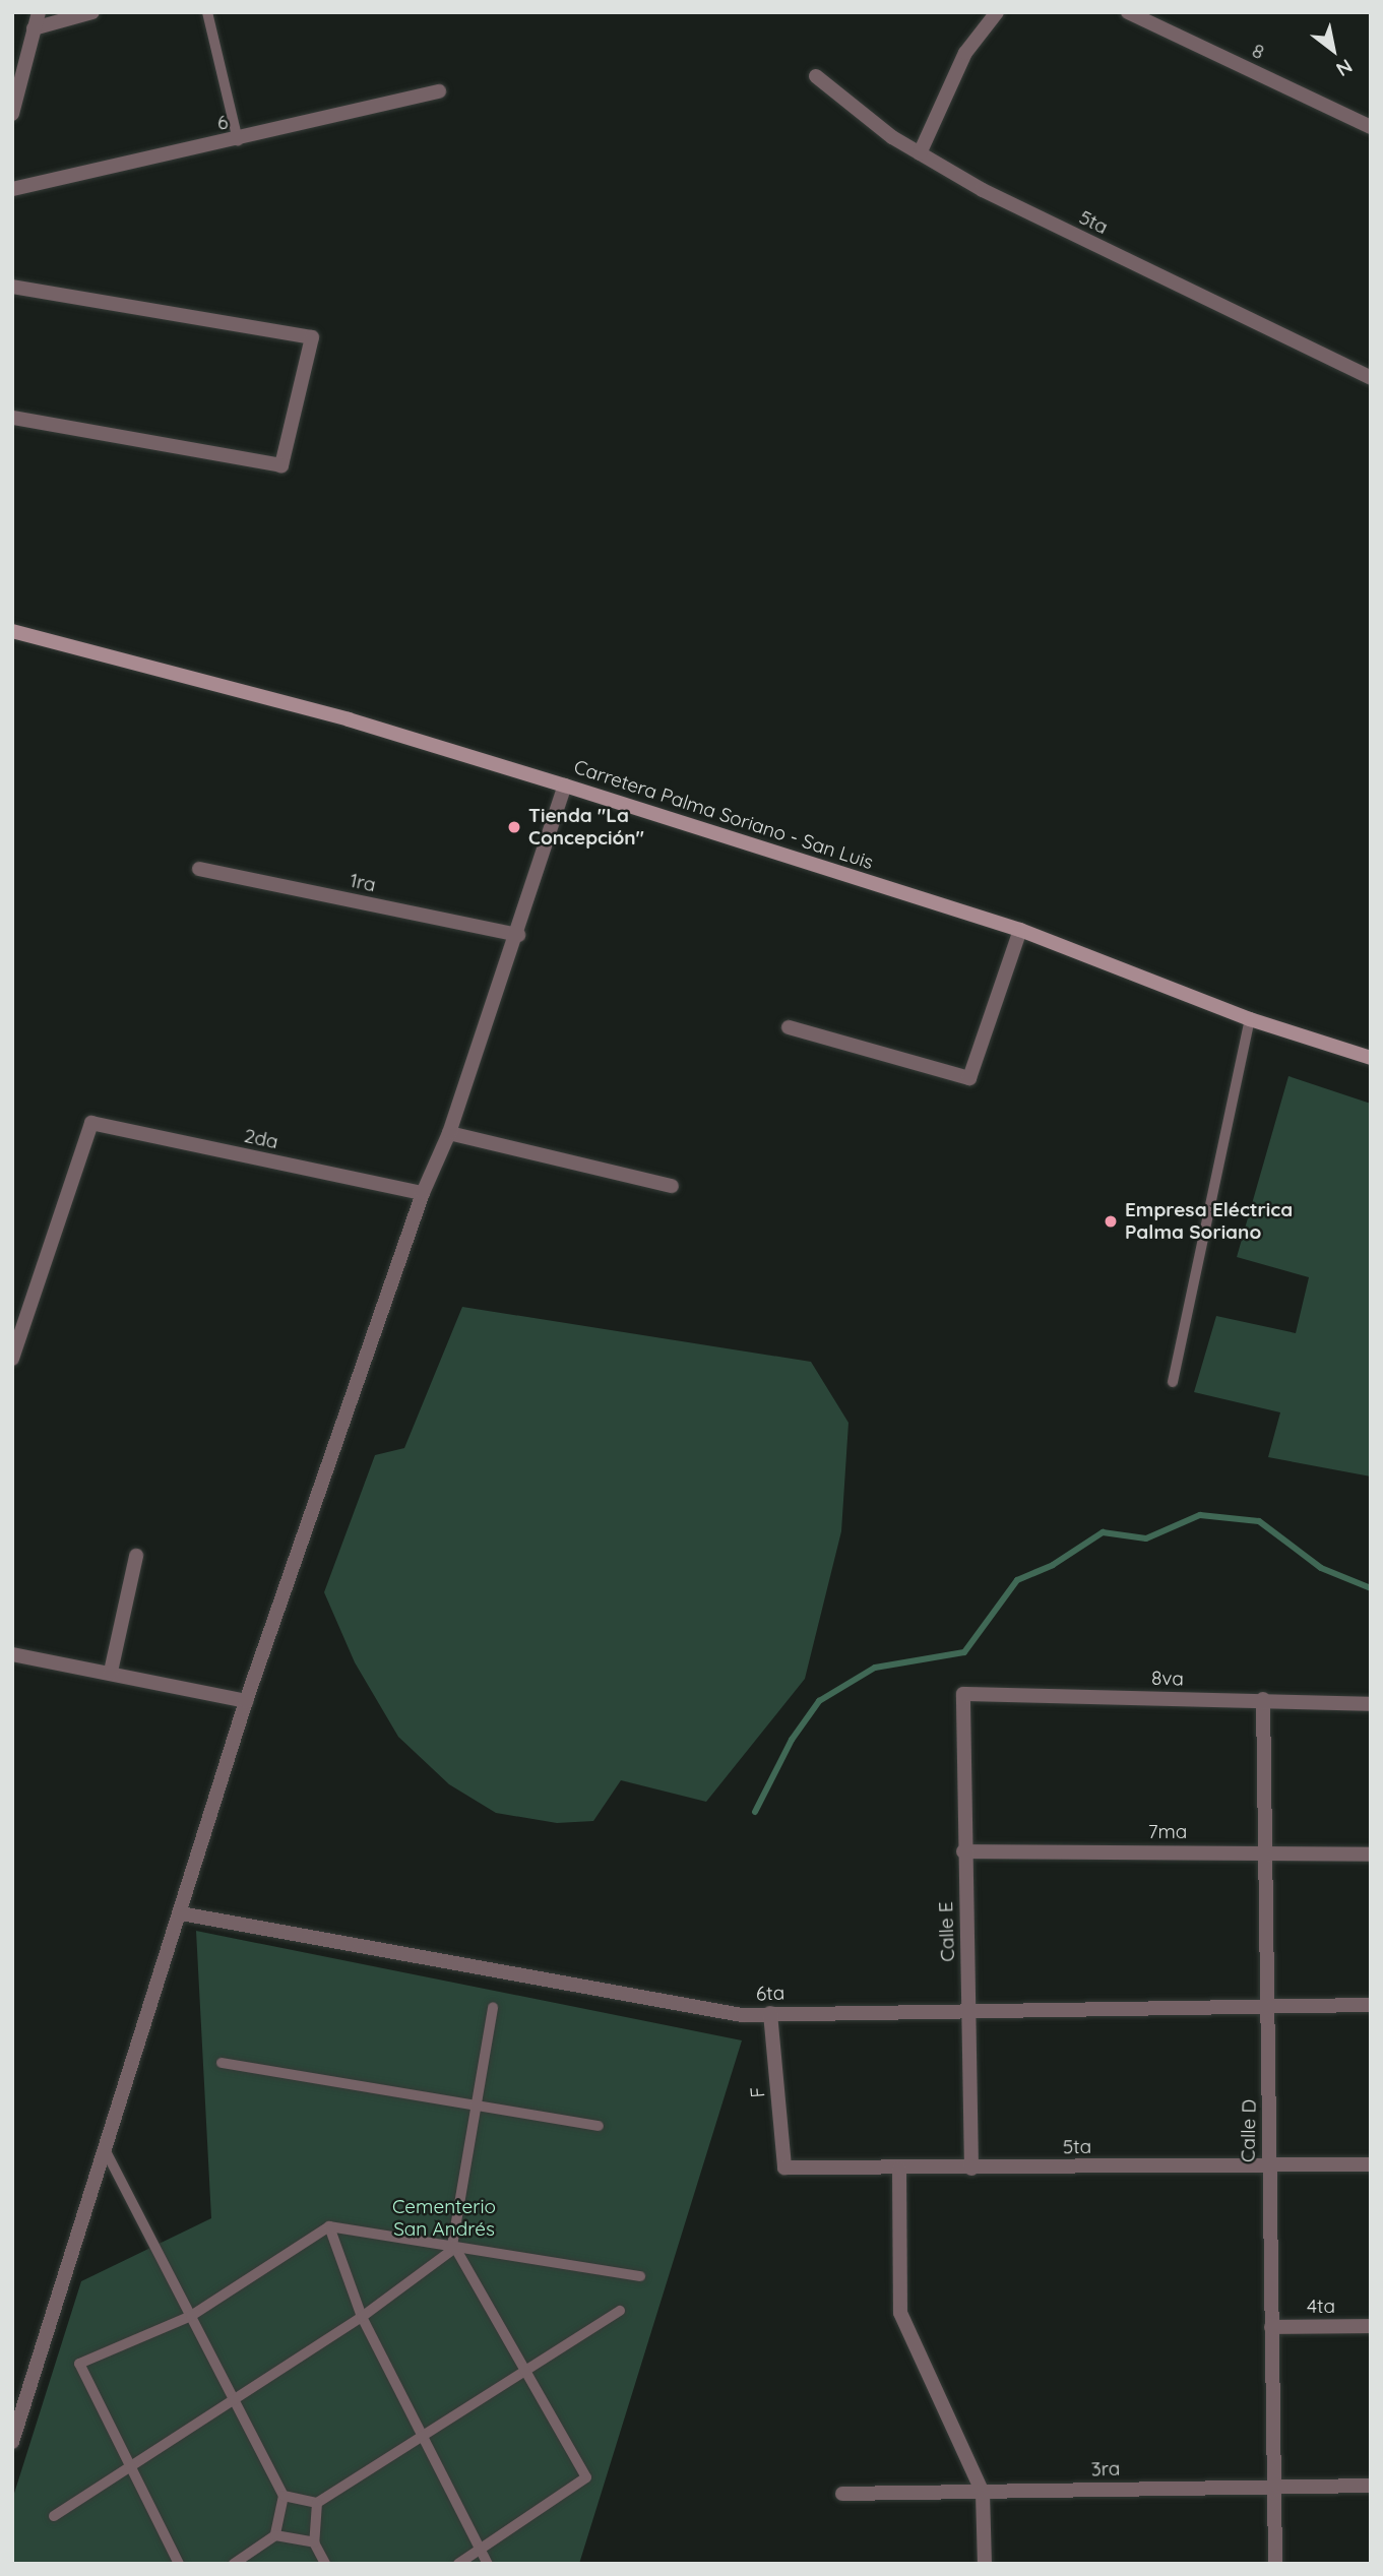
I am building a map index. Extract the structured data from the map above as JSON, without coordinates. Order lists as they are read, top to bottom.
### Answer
{
  "streets": {
    "main road": ["Carretera Palma Soriano - San Luis"],
    "street": [
      "8",
      "6",
      "5ta",
      "1ra",
      "2da",
      "8va",
      "7ma",
      "Calle E",
      "6ta",
      "F",
      "Calle D",
      "4ta",
      "3ra"
    ]
  },
  "crossings": [
    ["5ta", "Calle E"],
    ["5ta", "F"],
    ["5ta", "Calle D"],
    ["8va", "Calle E"],
    ["8va", "Calle D"],
    ["7ma", "Calle E"],
    ["7ma", "Calle D"],
    ["Calle E", "6ta"],
    ["6ta", "F"],
    ["6ta", "Calle D"],
    ["Calle D", "4ta"],
    ["Calle D", "3ra"]
  ],
  "parks": ["Cementerio San Andrés"],
  "places": ["Tienda \"La Concepción\"", "Empresa Eléctrica Palma Soriano"],
  "north": "bottom right"
}
